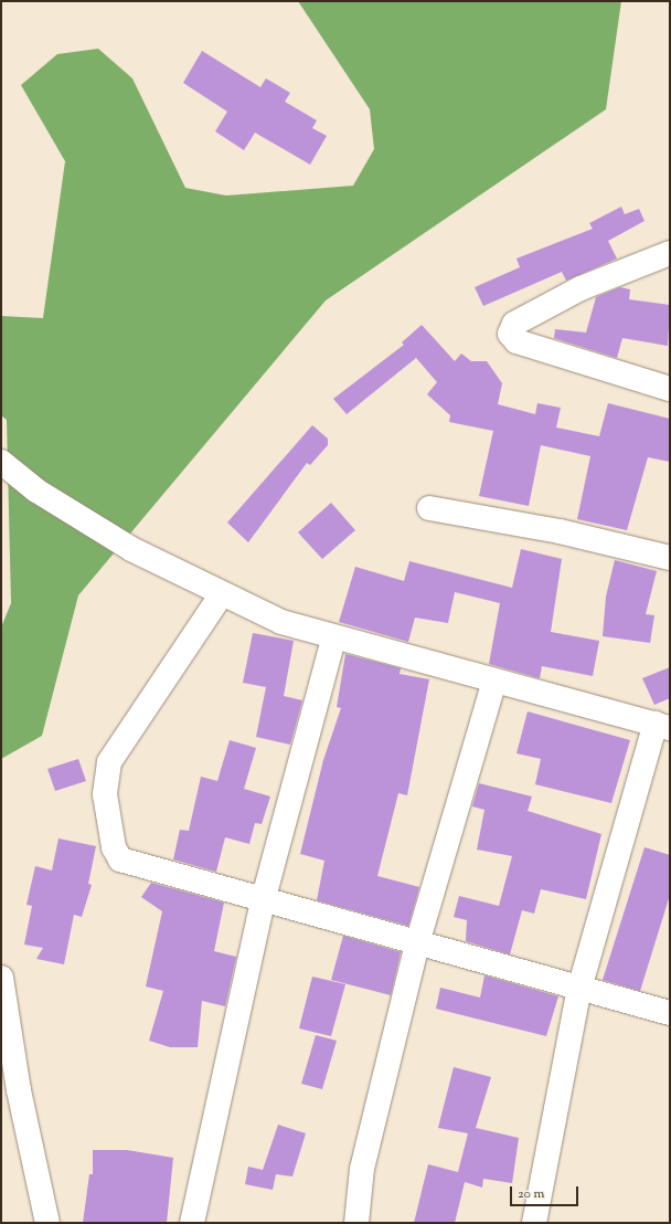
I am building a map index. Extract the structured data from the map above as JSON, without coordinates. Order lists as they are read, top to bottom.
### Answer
{
  "scale_bar": "20 m"
}
